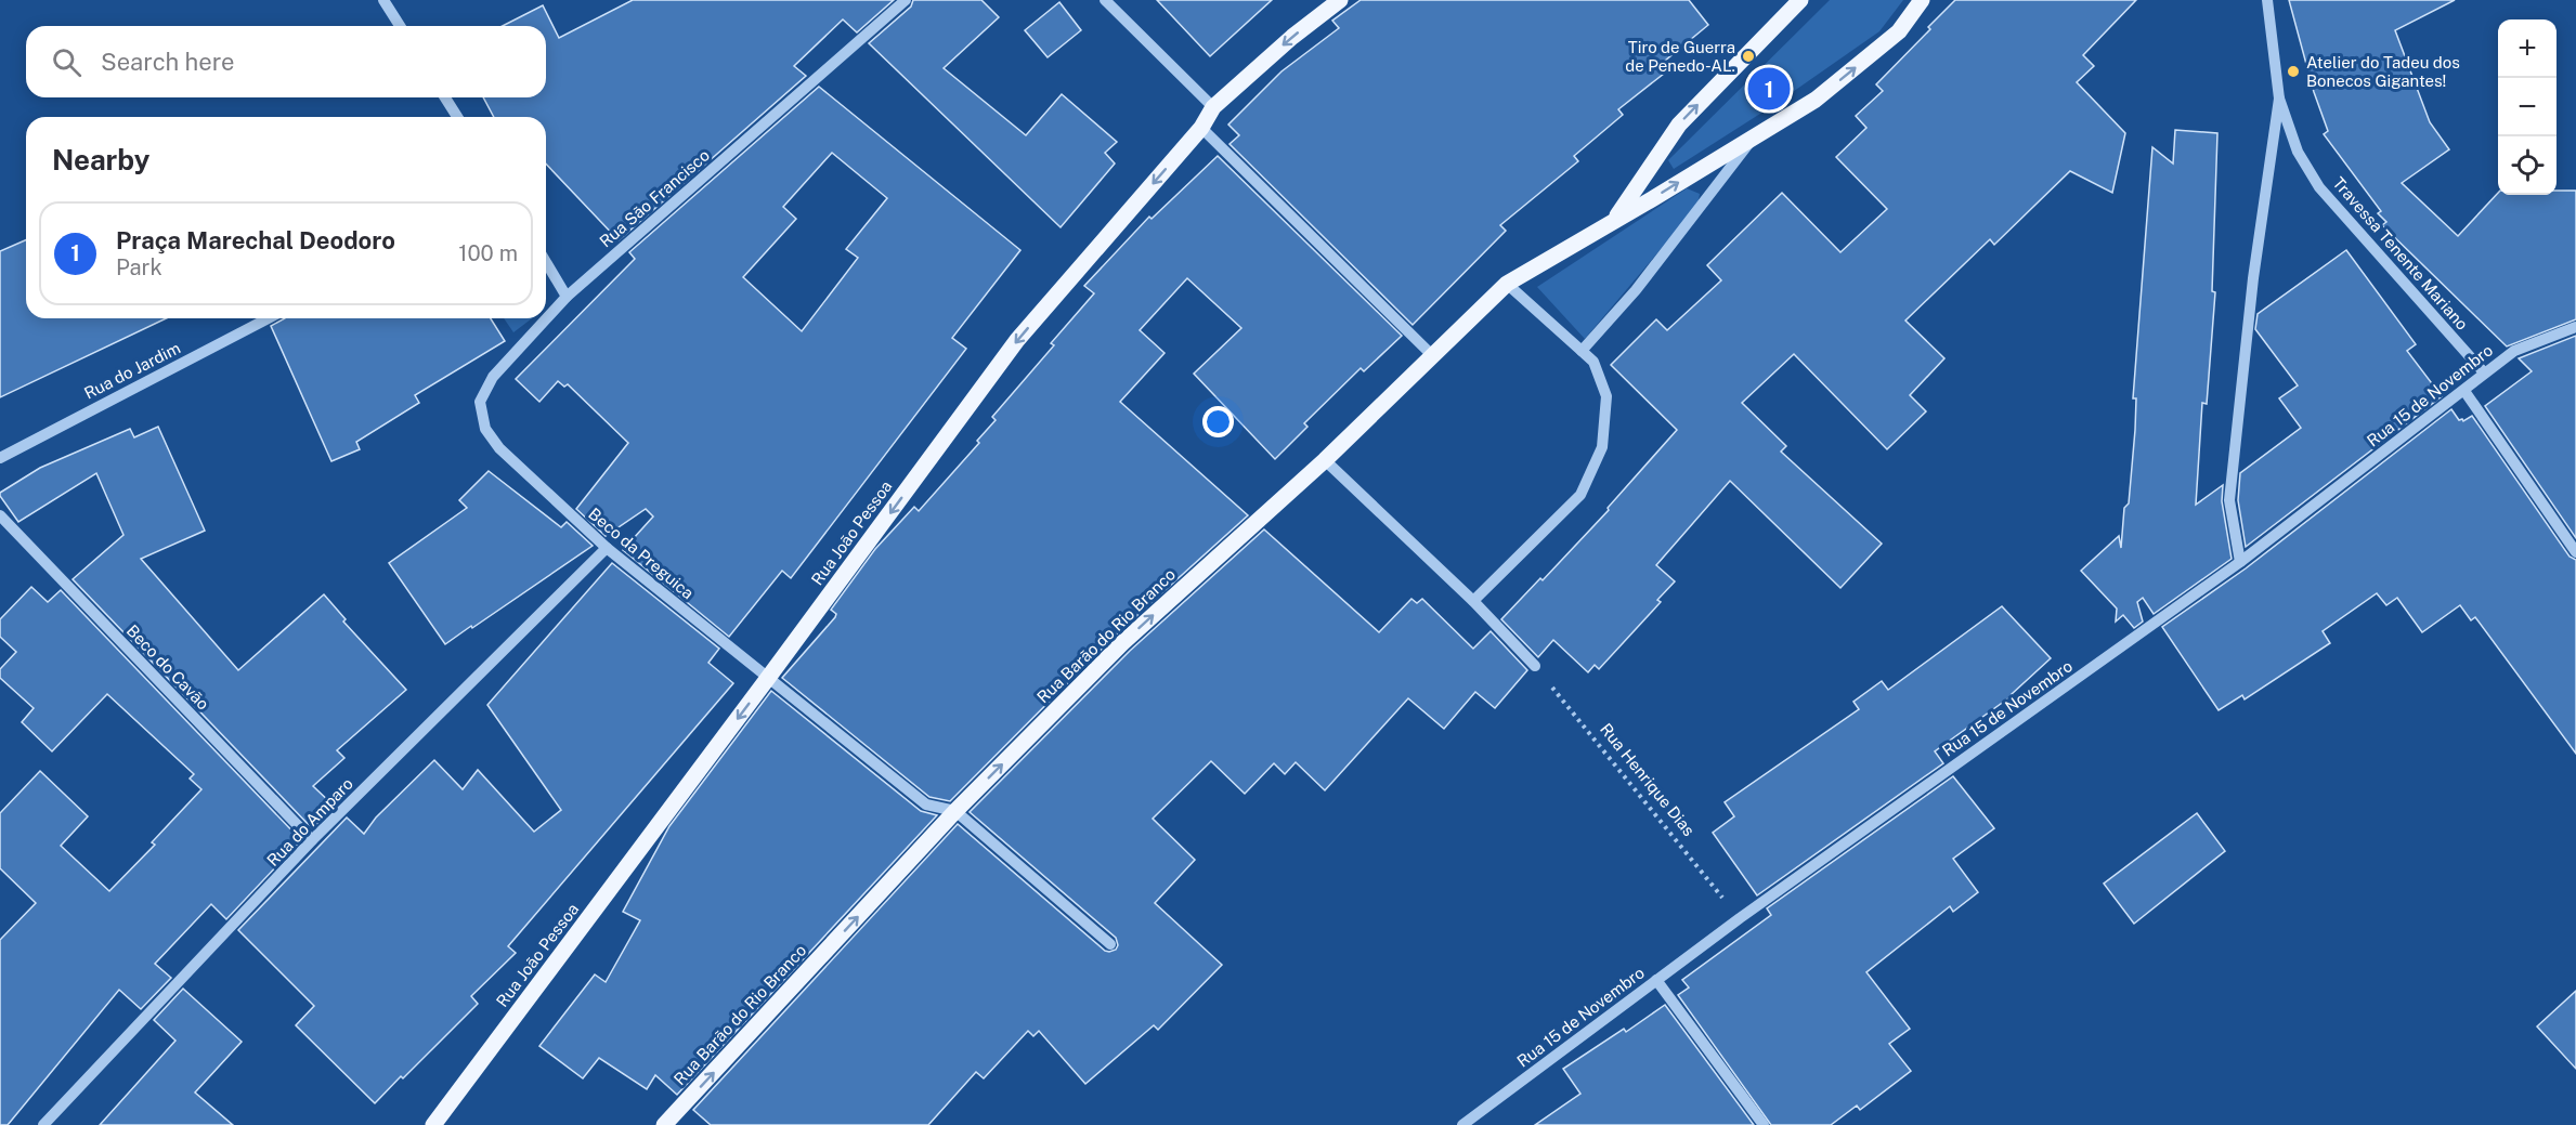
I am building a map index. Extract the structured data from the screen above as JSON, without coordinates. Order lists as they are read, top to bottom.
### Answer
{
  "streets": {
    "main road": ["Rua João Pessoa", "Rua Barão do Rio Branco"],
    "street": [
      "Rua São Francisco",
      "Travessa Tenente Mariano",
      "Rua do Jardim",
      "Rua 15 de Novembro",
      "Beco da Preguica",
      "Beco do Cavão",
      "Rua do Amparo"
    ],
    "path": ["Rua Henrique Dias"]
  },
  "crossings": [
    ["Rua São Francisco", "Beco da Preguica"],
    ["Travessa Tenente Mariano", "Rua 15 de Novembro"],
    ["Rua João Pessoa", "Beco da Preguica"],
    ["Beco da Preguica", "Rua Barão do Rio Branco"],
    ["Beco da Preguica", "Rua do Amparo"],
    ["Beco do Cavão", "Rua do Amparo"]
  ],
  "one_way": ["Rua João Pessoa", "Rua Barão do Rio Branco"],
  "places": ["Tiro de Guerra de Penedo-AL.", "Atelier do Tadeu dos Bonecos Gigantes!"],
  "page": {
    "map_buttons": ["+", "−"],
    "search": "Search here",
    "pins": "1",
    "heading": "Nearby",
    "list": [
      {
        "mark": "1",
        "name": "Praça Marechal Deodoro",
        "note": "Park",
        "value": "100 m"
      }
    ]
  }
}
